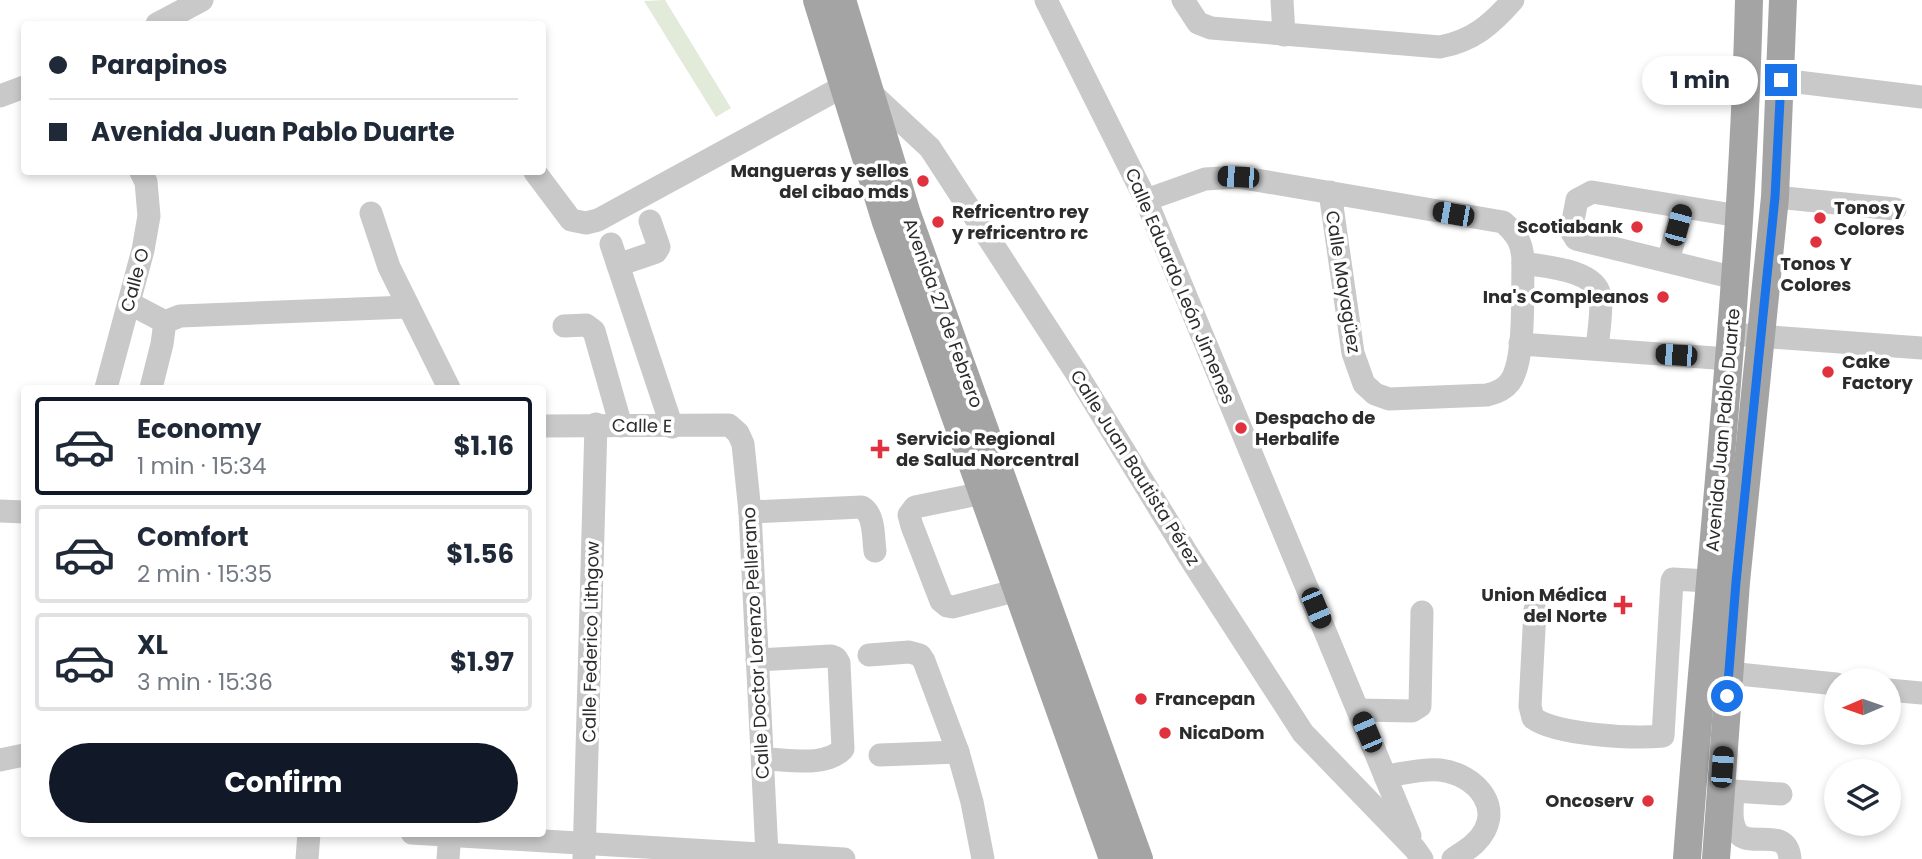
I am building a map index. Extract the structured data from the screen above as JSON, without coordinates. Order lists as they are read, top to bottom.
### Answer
{
  "streets": {
    "main road": ["Avenida 27 de Febrero", "Avenida Juan Pablo Duarte"],
    "street": [
      "Calle O",
      "Calle Mayagüez",
      "Calle Eduardo León Jimenes",
      "Calle E",
      "Calle Juan Bautista Pérez",
      "Calle Federico Lithgow",
      "Calle Doctor Lorenzo Pellerano"
    ]
  },
  "crossings": [
    ["Calle Mayagüez", "Calle Eduardo León Jimenes"],
    ["Calle Eduardo León Jimenes", "Calle Juan Bautista Pérez"],
    ["Avenida 27 de Febrero", "Calle Juan Bautista Pérez"],
    ["Calle E", "Calle Federico Lithgow"],
    ["Calle E", "Calle Doctor Lorenzo Pellerano"]
  ],
  "places": {
    "other": [
      "Mangueras y sellos del cibao mds",
      "Tonos y Colores",
      "Refricentro rey y refricentro rc",
      "Scotiabank",
      "Tonos Y Colores",
      "Ina's Compleanos",
      "Cake Factory",
      "Despacho de Herbalife",
      "Francepan",
      "NicaDom",
      "Oncoserv"
    ],
    "health": ["Servicio Regional de Salud Norcentral", "Union Médica del Norte"]
  },
  "north": "left",
  "page": {
    "banner": ["Parapinos", "Avenida Juan Pablo Duarte"],
    "bubble": "1 min",
    "list": [
      {
        "name": "Economy",
        "note": "1 min · 15:34",
        "value": "$1.16"
      },
      {
        "name": "Comfort",
        "note": "2 min · 15:35",
        "value": "$1.56"
      },
      {
        "name": "XL",
        "note": "3 min · 15:36",
        "value": "$1.97"
      }
    ],
    "buttons": "Confirm"
  }
}
